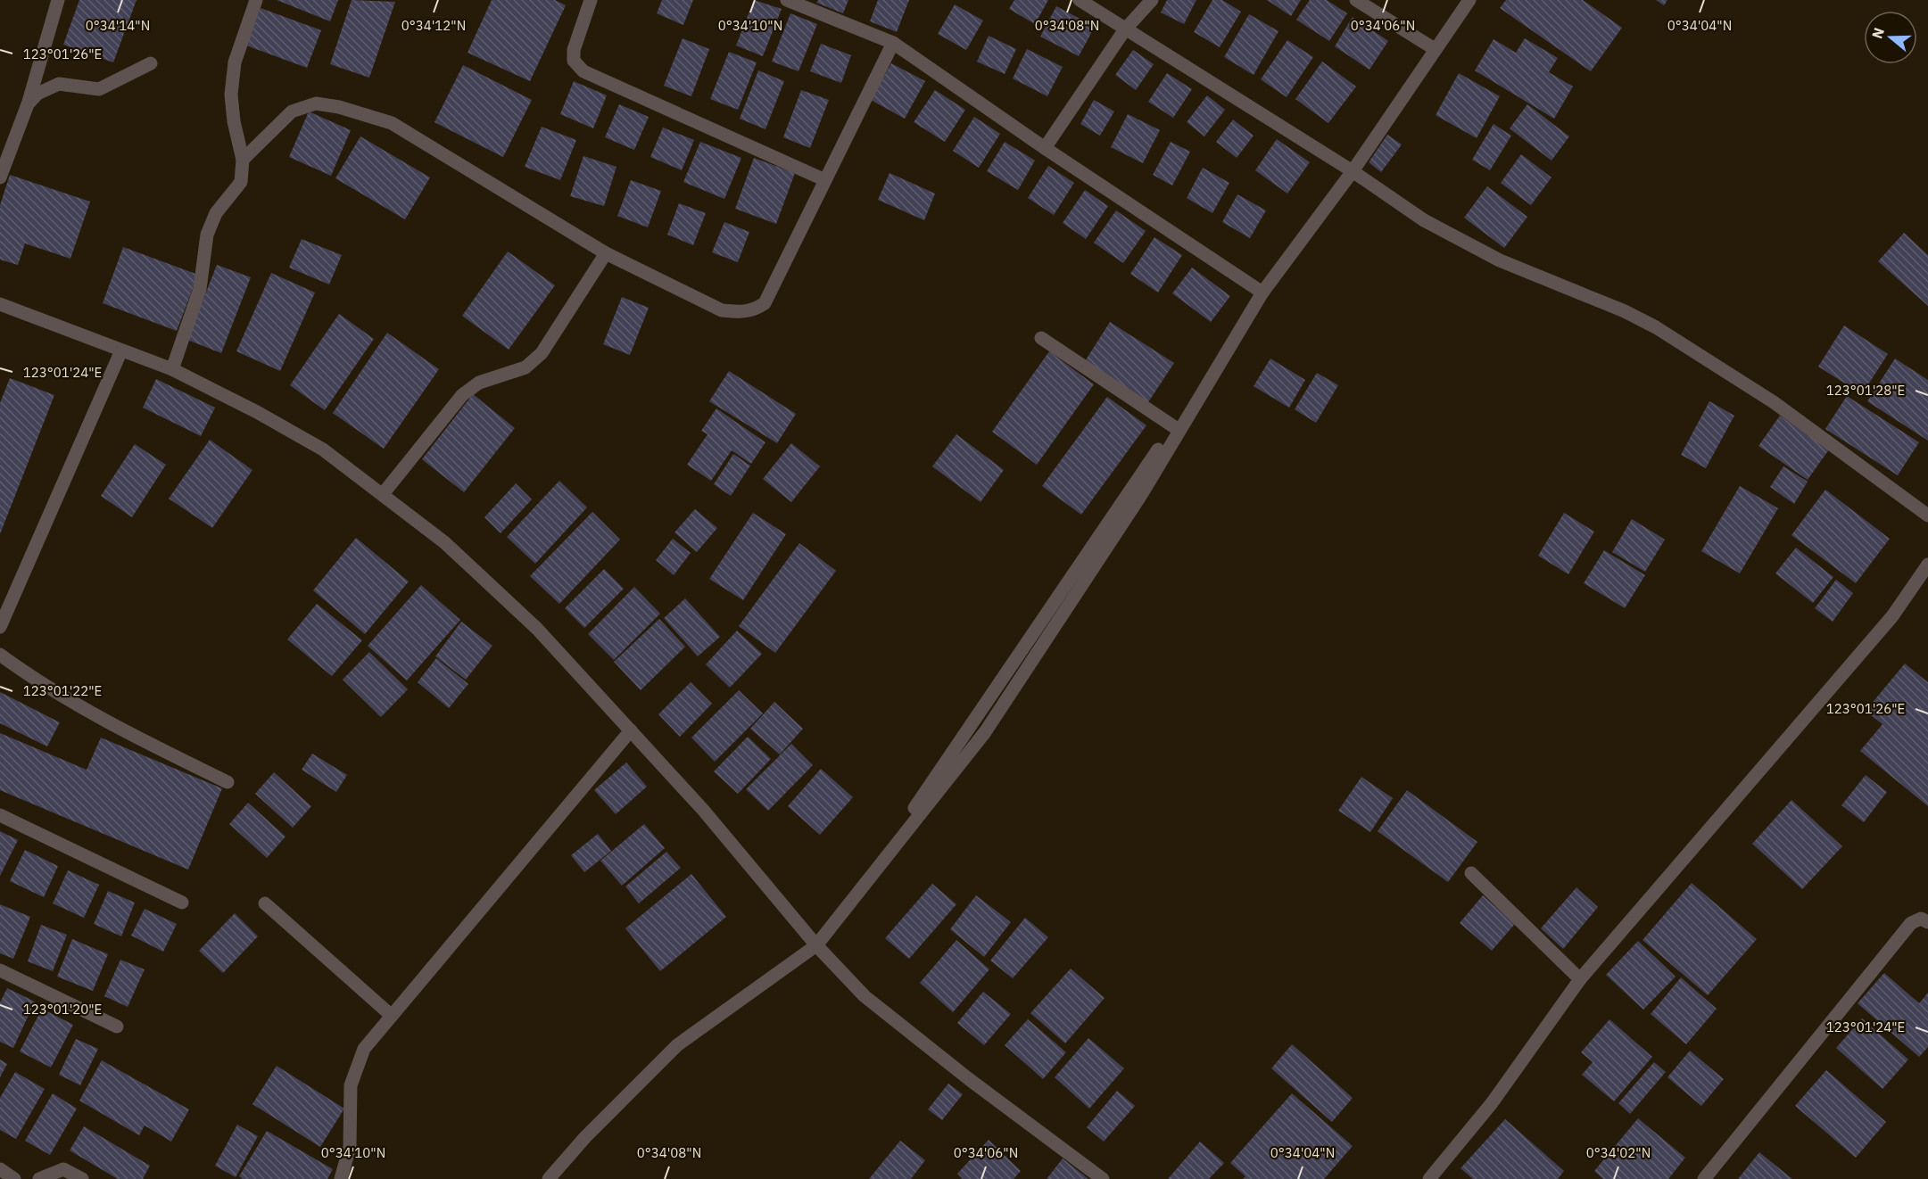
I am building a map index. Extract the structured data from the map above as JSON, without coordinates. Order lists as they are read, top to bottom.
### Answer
{
  "north": "left",
  "coordinates": [
    "0°34'14\"N",
    "0°34'12\"N",
    "0°34'10\"N",
    "0°34'08\"N",
    "0°34'06\"N",
    "0°34'04\"N",
    "123°01'26\"E",
    "123°01'24\"E",
    "123°01'28\"E",
    "123°01'22\"E",
    "123°01'20\"E",
    "0°34'02\"N"
  ]
}
